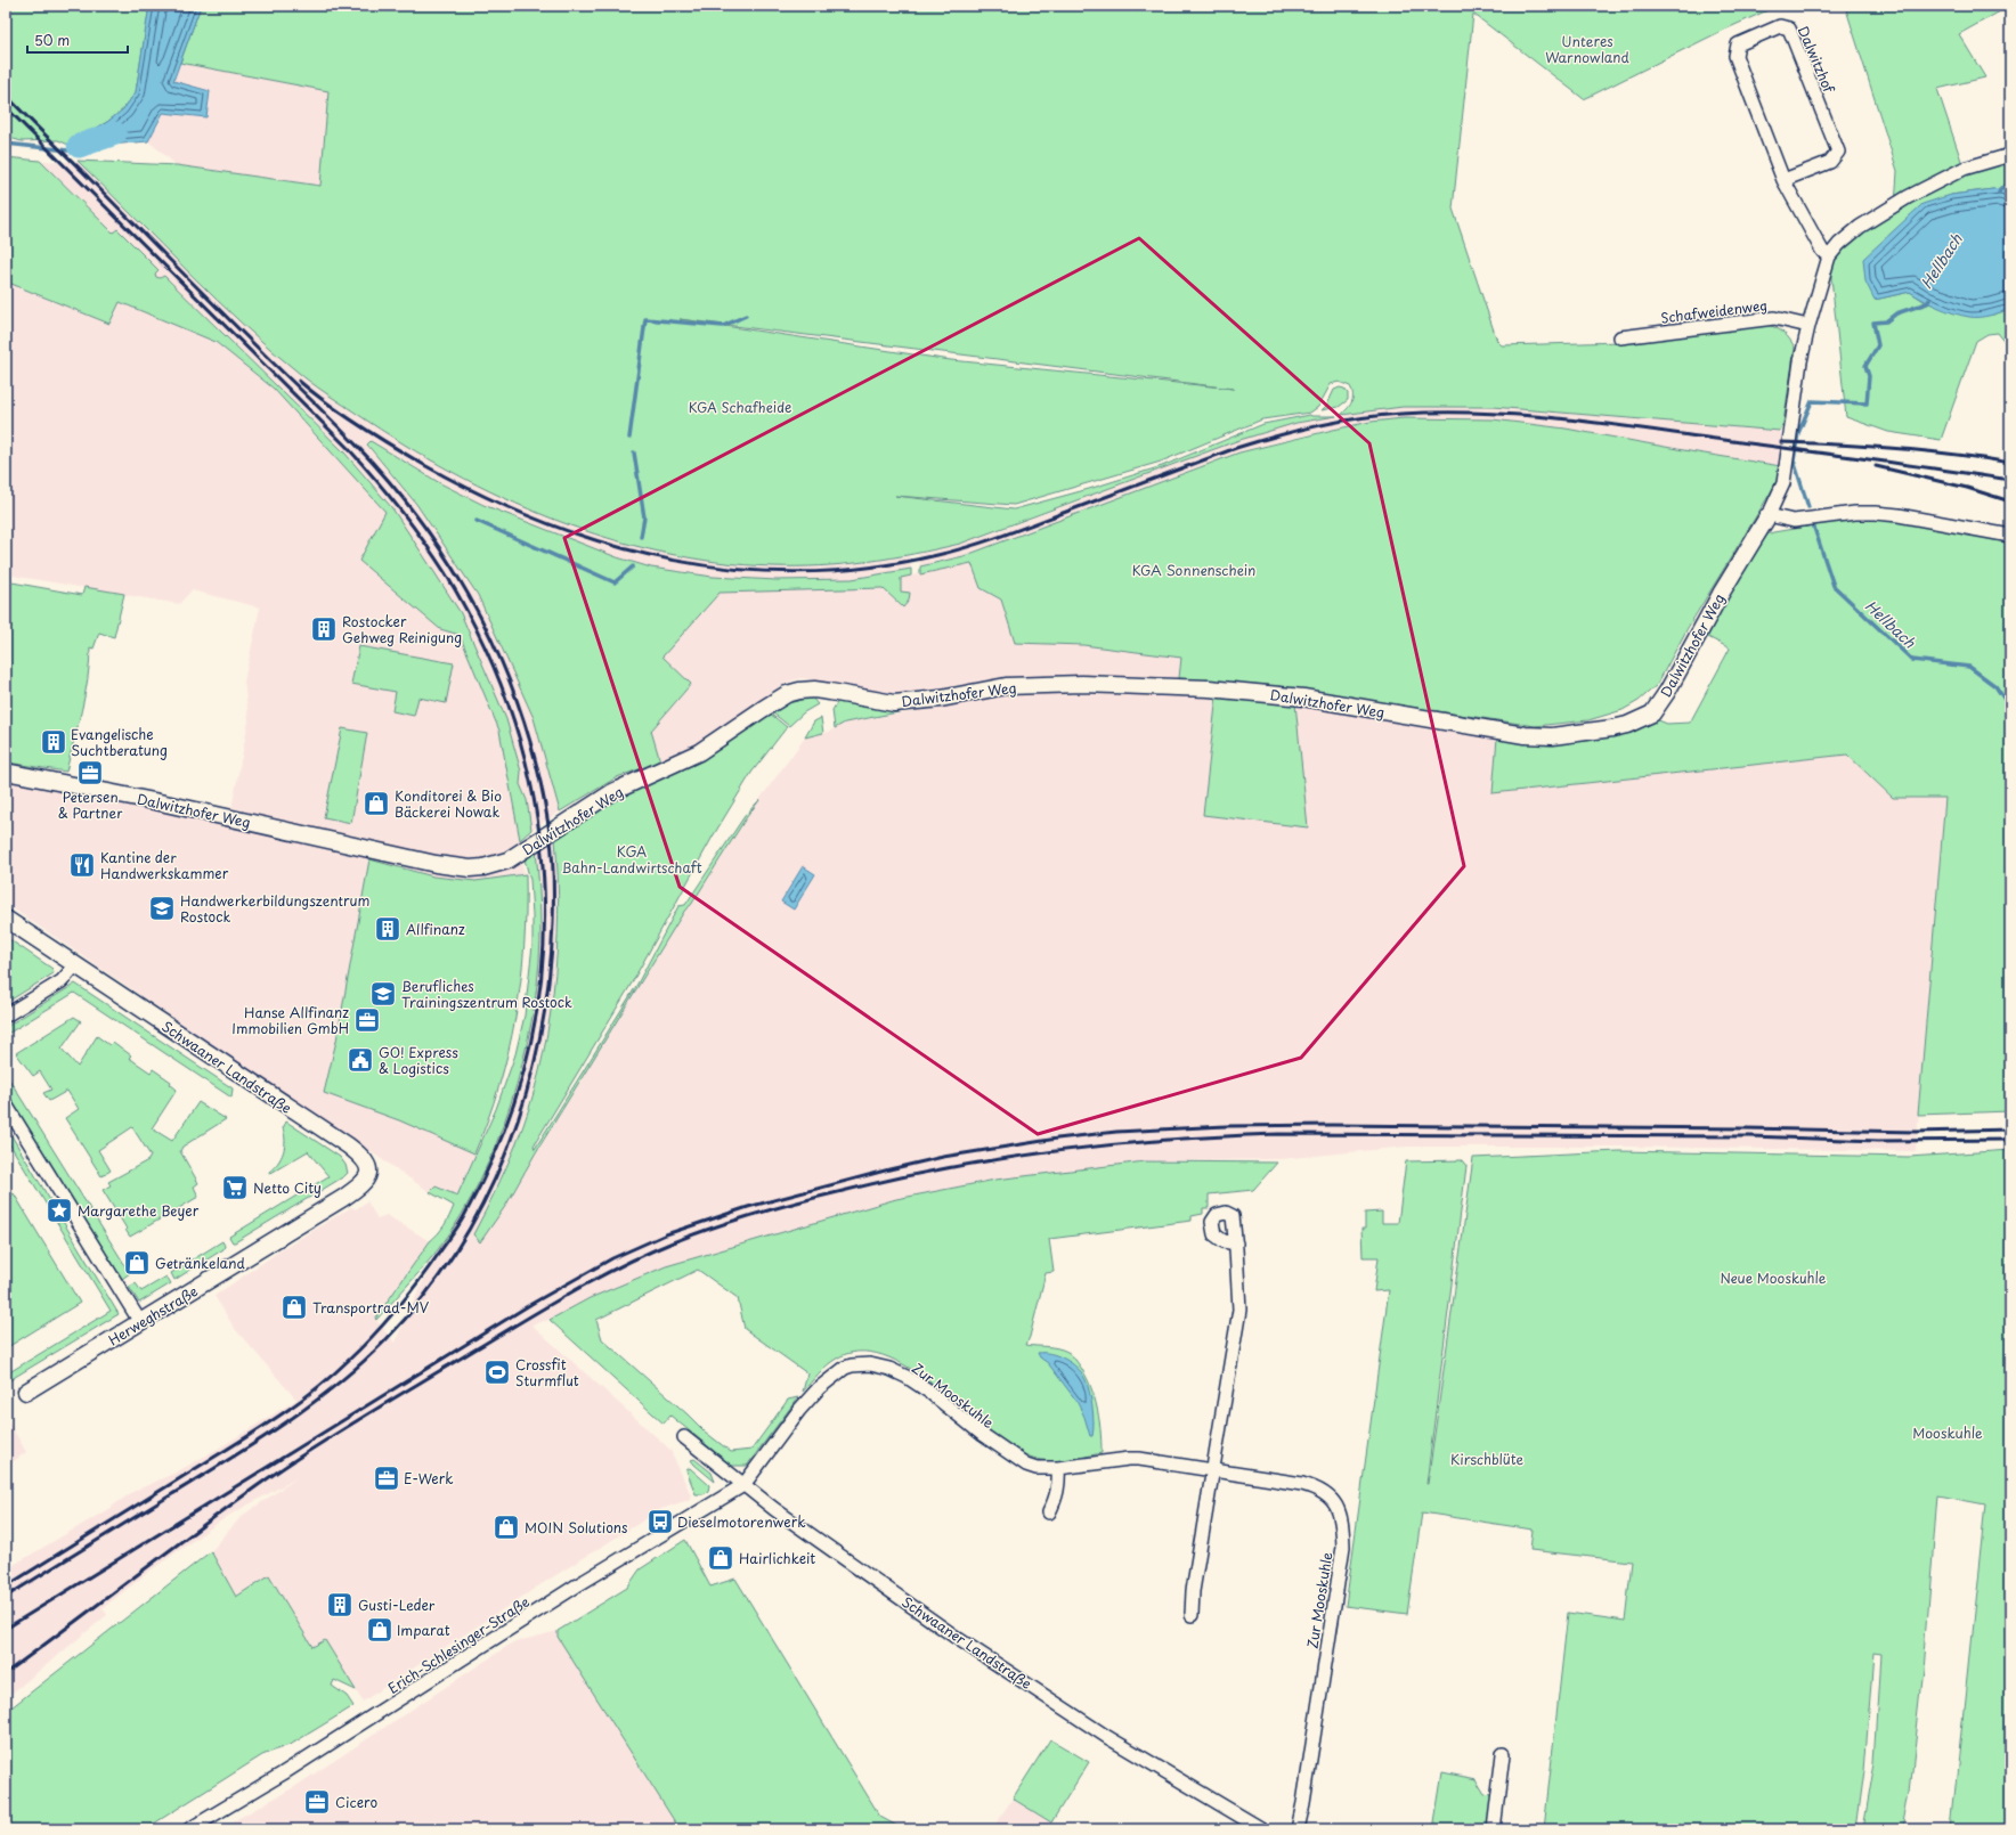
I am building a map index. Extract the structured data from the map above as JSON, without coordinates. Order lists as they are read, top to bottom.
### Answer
{
  "streets": {
    "street": [
      "Dalwitzhof",
      "Schafweidenweg",
      "Dalwitzhofer Weg",
      "Schwaaner Landstraße",
      "Herweghstraße",
      "Zur Mooskuhle",
      "Erich-Schlesinger-Straße"
    ]
  },
  "crossings": [
    ["Schafweidenweg", "Dalwitzhofer Weg"],
    ["Schwaaner Landstraße", "Herweghstraße"],
    ["Schwaaner Landstraße", "Zur Mooskuhle"],
    ["Schwaaner Landstraße", "Erich-Schlesinger-Straße"],
    ["Zur Mooskuhle", "Erich-Schlesinger-Straße"]
  ],
  "water": ["Hellbach"],
  "parks": [
    "Unteres Warnowland",
    "KGA Schafheide",
    "KGA Sonnenschein",
    "KGA Bahn-Landwirtschaft",
    "Neue Mooskuhle",
    "Mooskuhle",
    "Kirschblüte"
  ],
  "places": {
    "building": [
      "Rostocker Gehweg Reinigung",
      "Evangelische Suchtberatung",
      "Allfinanz",
      "Gusti-Leder"
    ],
    "office": [
      "Petersen & Partner",
      "Hanse Allfinanz Immobilien GmbH",
      "E-Werk",
      "Cicero"
    ],
    "shop": [
      "Konditorei & Bio Bäckerei Nowak",
      "Getränkeland",
      "Transportrad-MV",
      "MOIN Solutions",
      "Hairlichkeit",
      "Imparat"
    ],
    "restaurant": ["Kantine der Handwerkskammer"],
    "school or university": ["Handwerkerbildungszentrum Rostock", "Berufliches Trainingszentrum Rostock"],
    "public building": ["GO! Express & Logistics"],
    "supermarket": ["Netto City"],
    "place": ["Margarethe Beyer"],
    "sports": ["Crossfit Sturmflut"],
    "bus stop": ["Dieselmotorenwerk"]
  },
  "scale_bar": "50 m"
}
